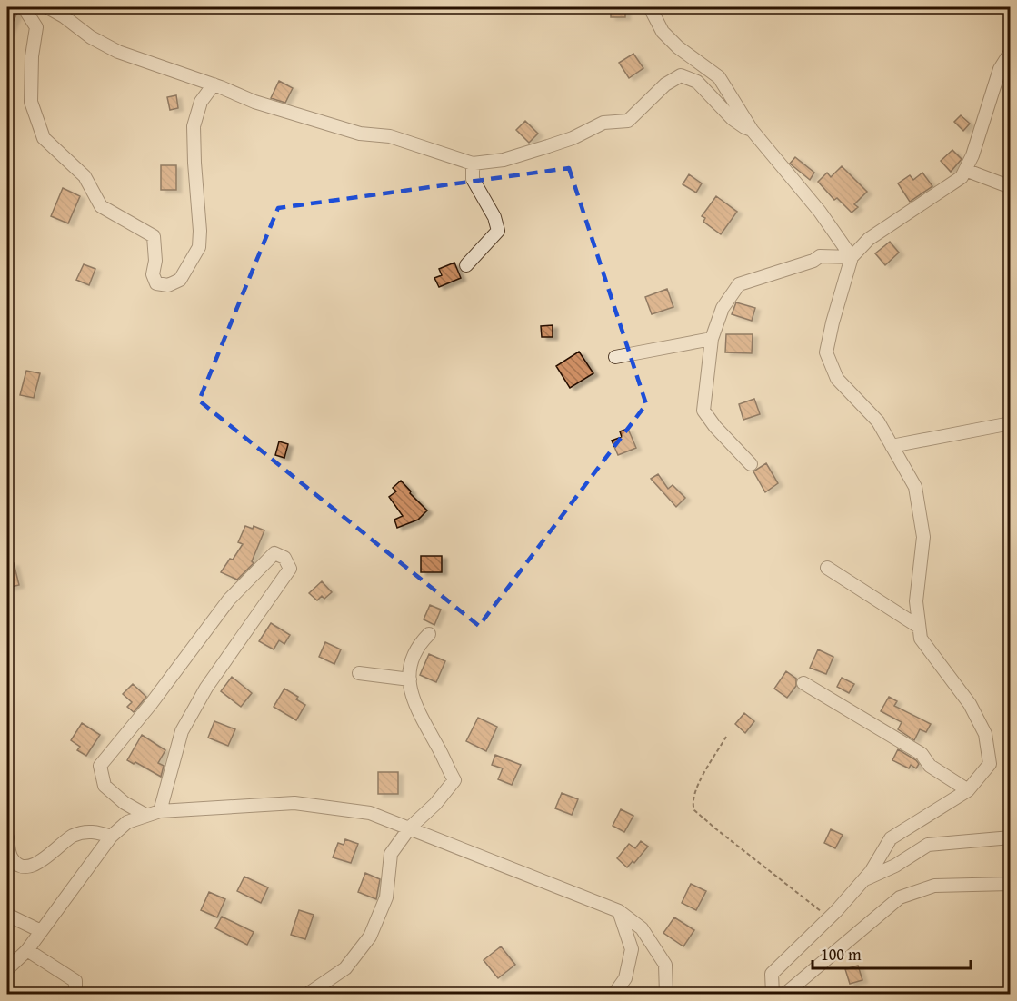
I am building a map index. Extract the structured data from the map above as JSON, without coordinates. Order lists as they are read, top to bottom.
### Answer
{
  "scale_bar": "100 m"
}
